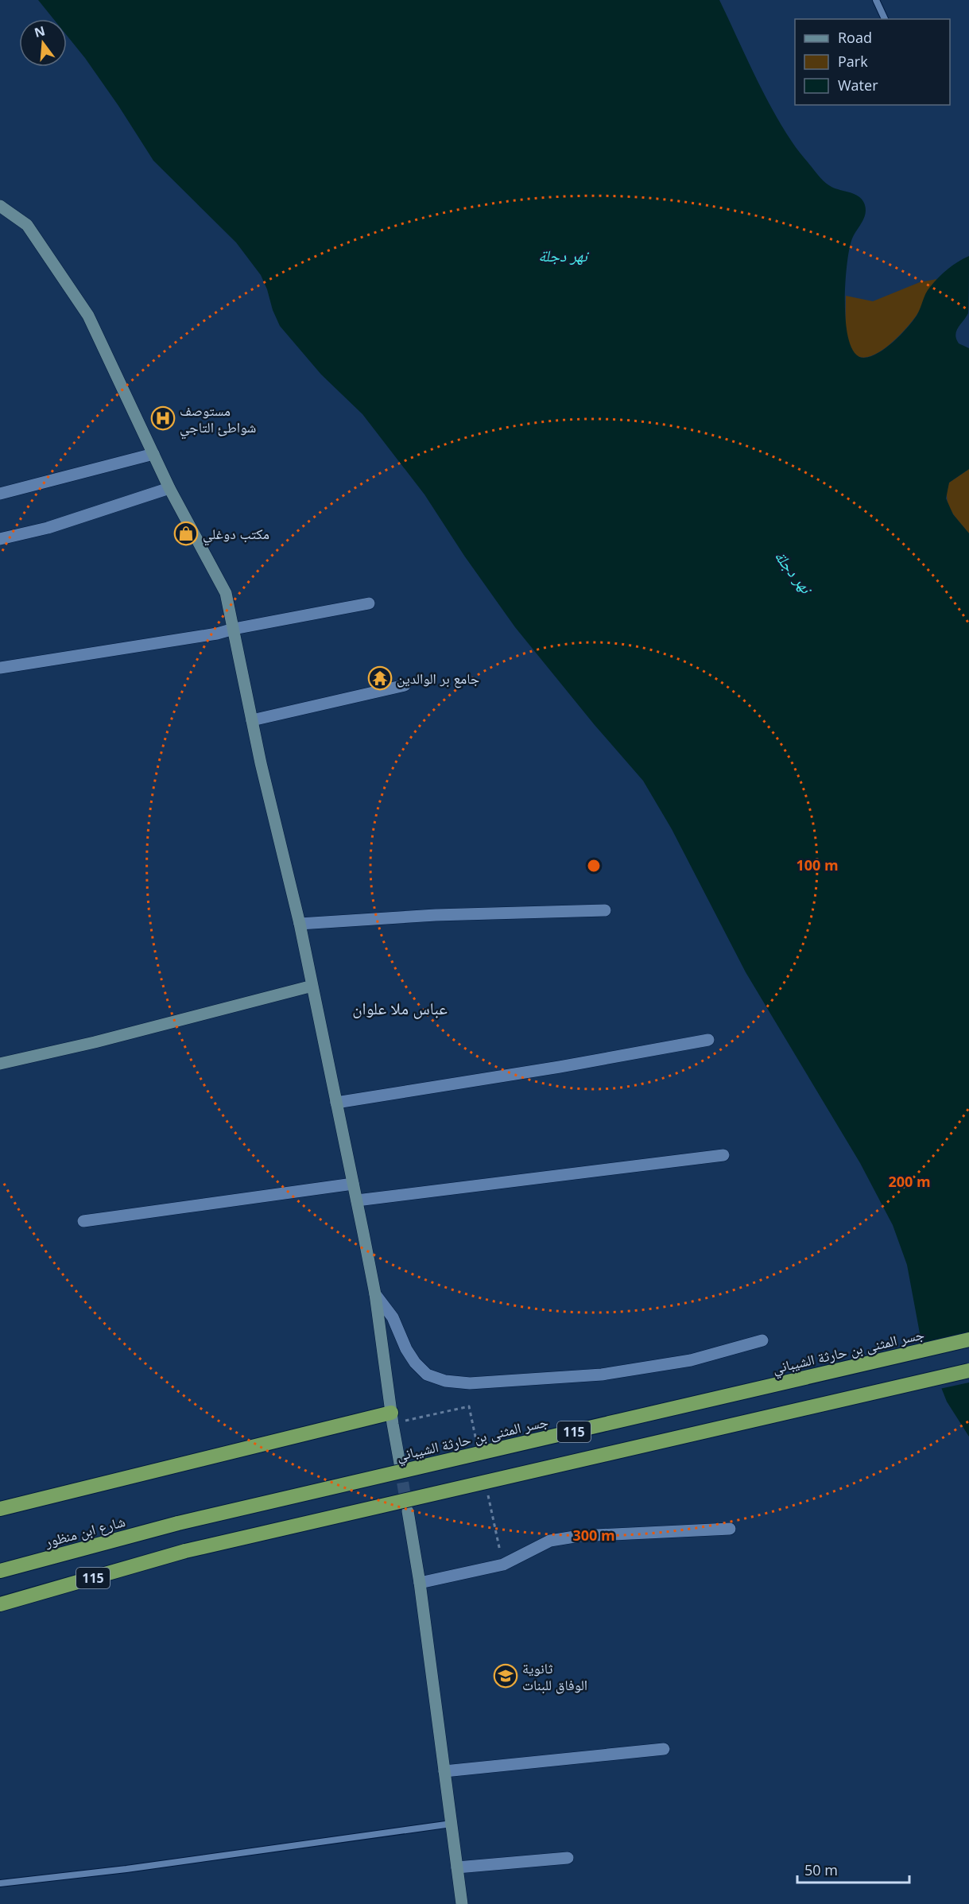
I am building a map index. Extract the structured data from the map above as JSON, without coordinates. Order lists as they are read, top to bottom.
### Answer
{
  "streets": {
    "highway": ["جسر المثنى بن حارثة الشيباني", "115", "شارع ابن منظور"]
  },
  "crossings": [
    ["جسر المثنى بن حارثة الشيباني", "شارع ابن منظور"]
  ],
  "districts": ["عباس ملا علوان"],
  "water": ["نهر دجلة"],
  "places": {
    "hospital": ["مستوصف شواطئ التاجي"],
    "shop": ["مكتب دوغلي"],
    "temple": ["جامع بر الوالدين"],
    "school or university": ["ثانوية الوفاق للبنات"]
  },
  "legend": ["Road", "Park", "Water"],
  "scale_bar": "50 m",
  "north": "top",
  "rings": ["100 m", "200 m", "300 m"]
}
